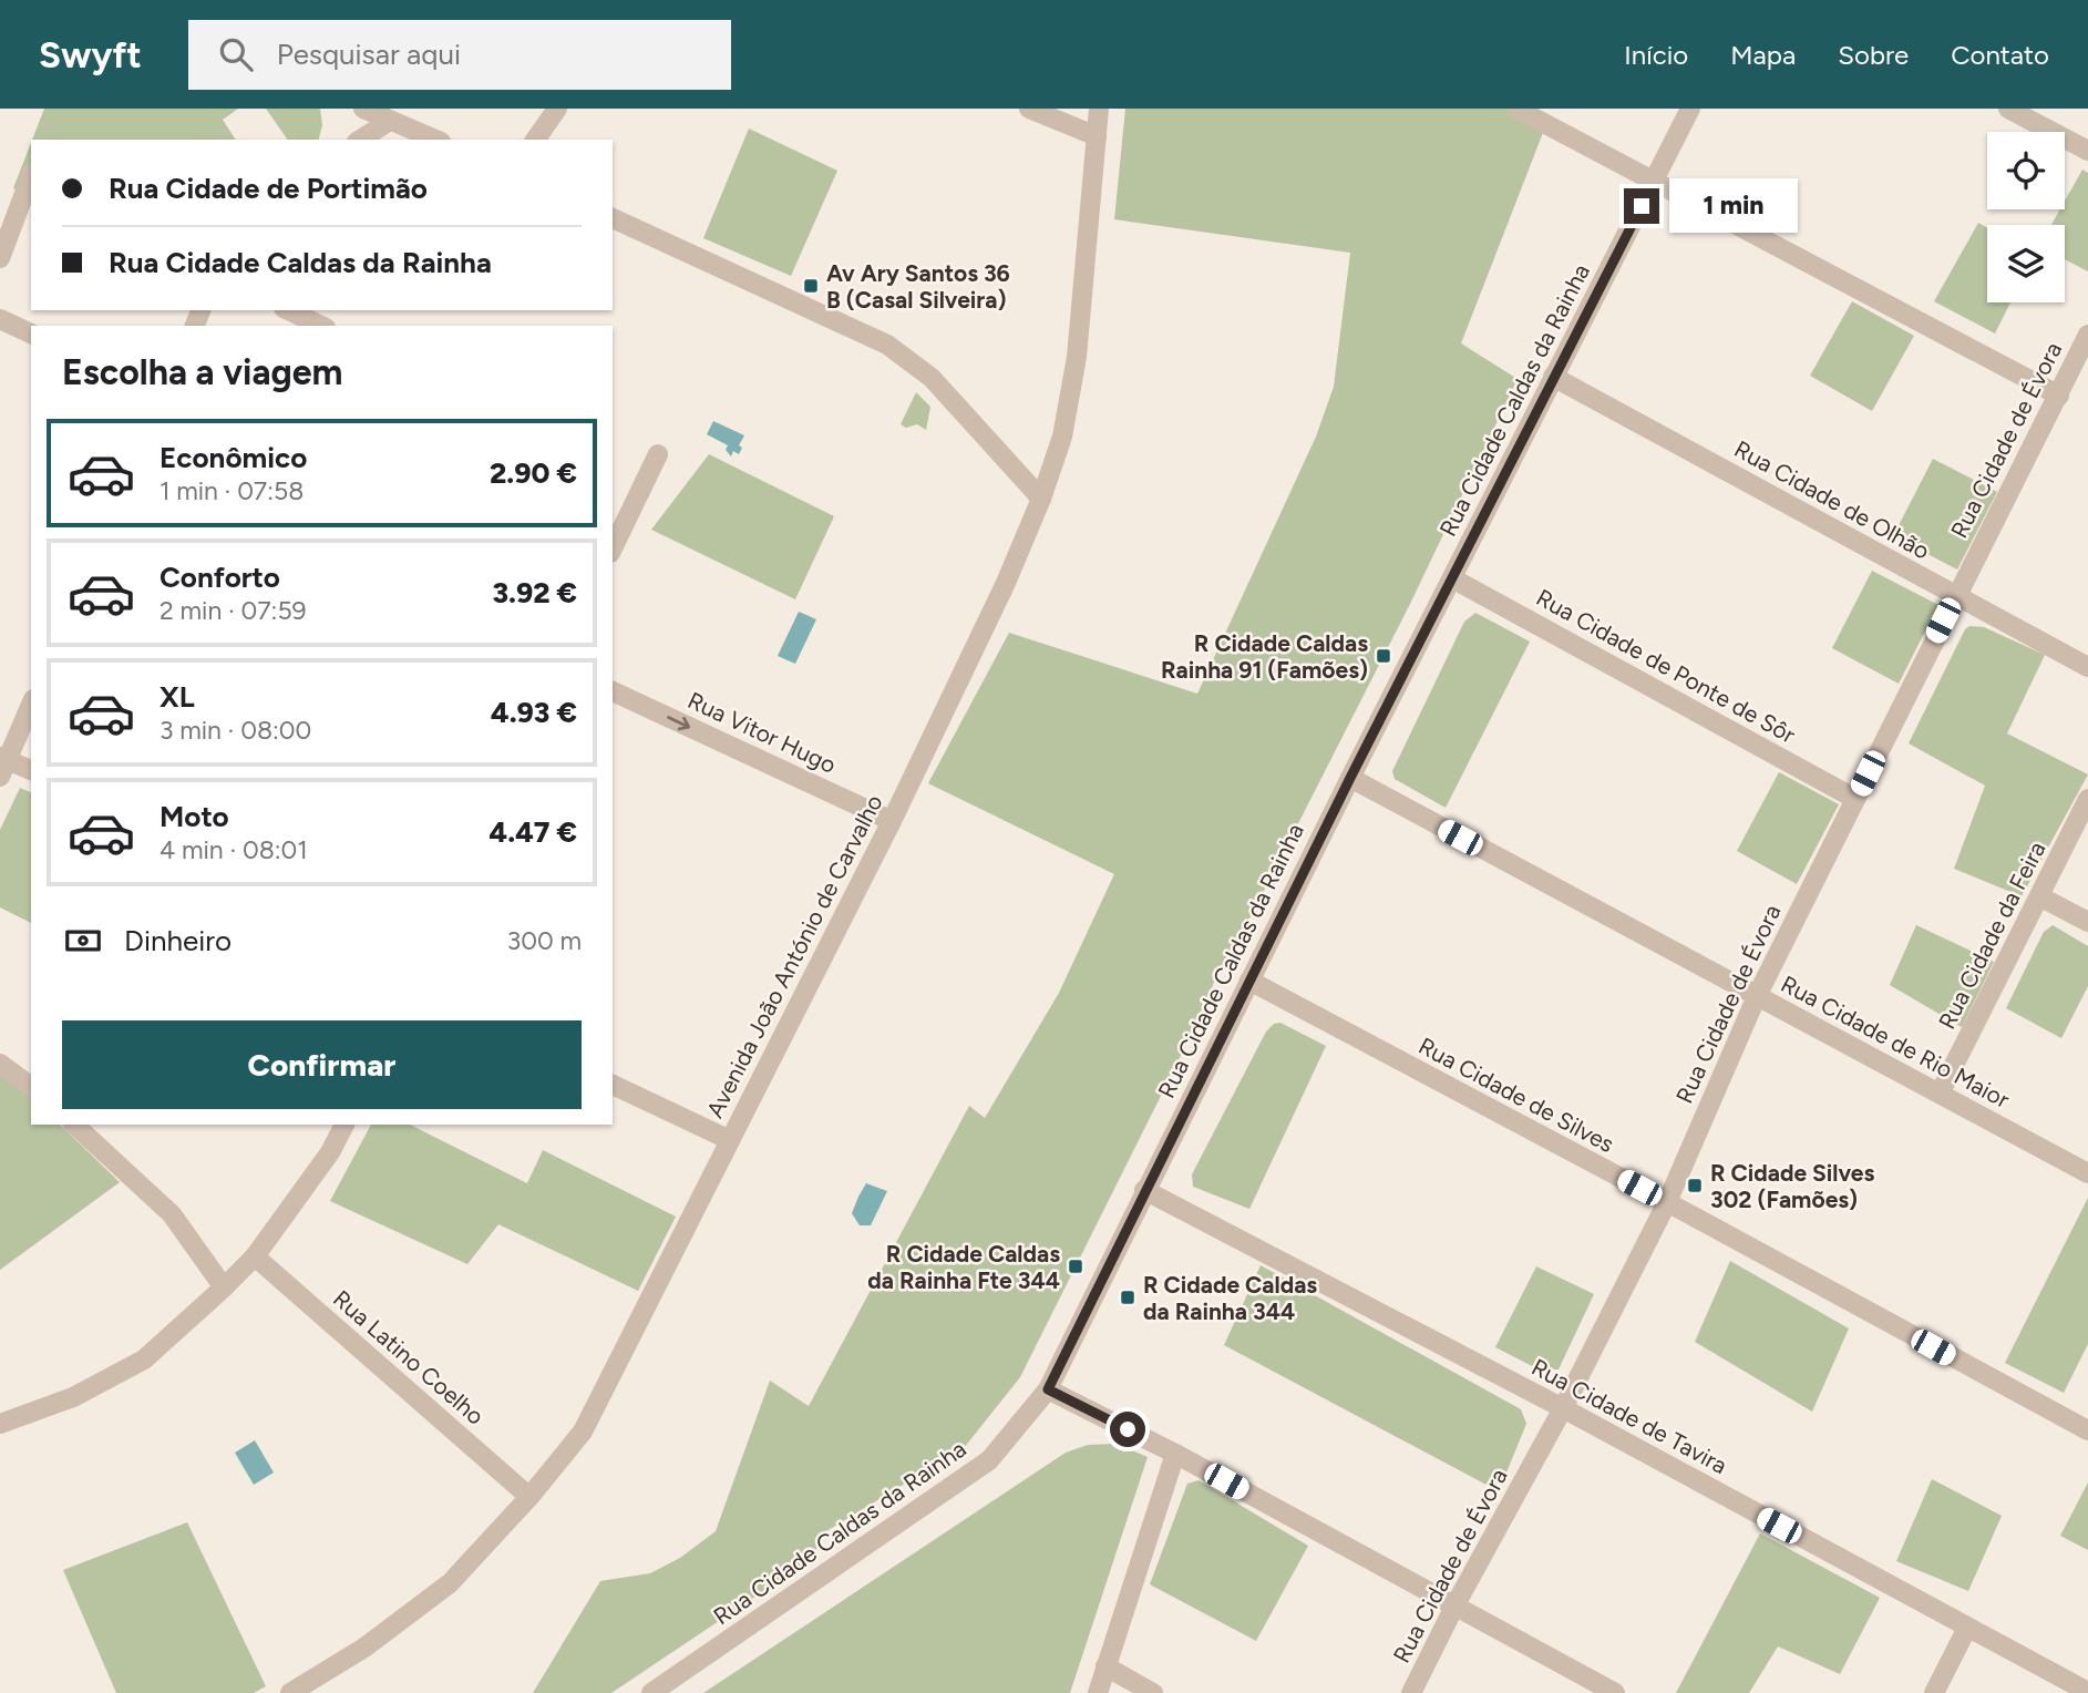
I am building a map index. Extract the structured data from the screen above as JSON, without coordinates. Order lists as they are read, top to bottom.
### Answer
{
  "streets": {
    "street": [
      "Rua Cidade Caldas da Rainha",
      "Rua Cidade de Évora",
      "Rua Cidade de Olhão",
      "Rua Cidade de Ponte de Sôr",
      "Rua Vitor Hugo",
      "Rua Cidade da Feira",
      "Avenida João António de Carvalho",
      "Rua Cidade de Rio Maior",
      "Rua Cidade de Silves",
      "Rua Latino Coelho",
      "Rua Cidade de Tavira"
    ]
  },
  "crossings": [
    ["Rua Cidade Caldas da Rainha", "Rua Cidade de Olhão"],
    ["Rua Cidade Caldas da Rainha", "Rua Cidade de Ponte de Sôr"],
    ["Rua Cidade Caldas da Rainha", "Rua Cidade de Rio Maior"],
    ["Rua Cidade Caldas da Rainha", "Rua Cidade de Silves"],
    ["Rua Cidade Caldas da Rainha", "Rua Cidade de Tavira"],
    ["Rua Cidade de Évora", "Rua Cidade de Olhão"],
    ["Rua Cidade de Évora", "Rua Cidade de Ponte de Sôr"],
    ["Rua Cidade de Évora", "Rua Cidade de Rio Maior"],
    ["Rua Cidade de Évora", "Rua Cidade de Silves"],
    ["Rua Cidade de Évora", "Rua Cidade de Tavira"],
    ["Rua Vitor Hugo", "Avenida João António de Carvalho"],
    ["Rua Cidade da Feira", "Rua Cidade de Rio Maior"],
    ["Avenida João António de Carvalho", "Rua Latino Coelho"]
  ],
  "one_way": ["Rua Vitor Hugo"],
  "places": {
    "transit": [
      "Av Ary Santos 36 B (Casal Silveira)",
      "R Cidade Caldas Rainha 91 (Famões)",
      "R Cidade Silves 302 (Famões)",
      "R Cidade Caldas da Rainha Fte 344",
      "R Cidade Caldas da Rainha 344"
    ]
  },
  "page": {
    "header": "Swyft",
    "search": "Pesquisar aqui",
    "nav": [
      "Início",
      "Mapa",
      "Sobre",
      "Contato"
    ],
    "banner": ["Rua Cidade de Portimão", "Rua Cidade Caldas da Rainha"],
    "bubble": "1 min",
    "heading": "Escolha a viagem",
    "list": [
      {
        "name": "Econômico",
        "note": "1 min · 07:58",
        "value": "2.90 €"
      },
      {
        "name": "Conforto",
        "note": "2 min · 07:59",
        "value": "3.92 €"
      },
      {
        "name": "XL",
        "note": "3 min · 08:00",
        "value": "4.93 €"
      },
      {
        "name": "Moto",
        "note": "4 min · 08:01",
        "value": "4.47 €"
      }
    ],
    "pay": ["Dinheiro", "300 m"],
    "buttons": "Confirmar"
  }
}
